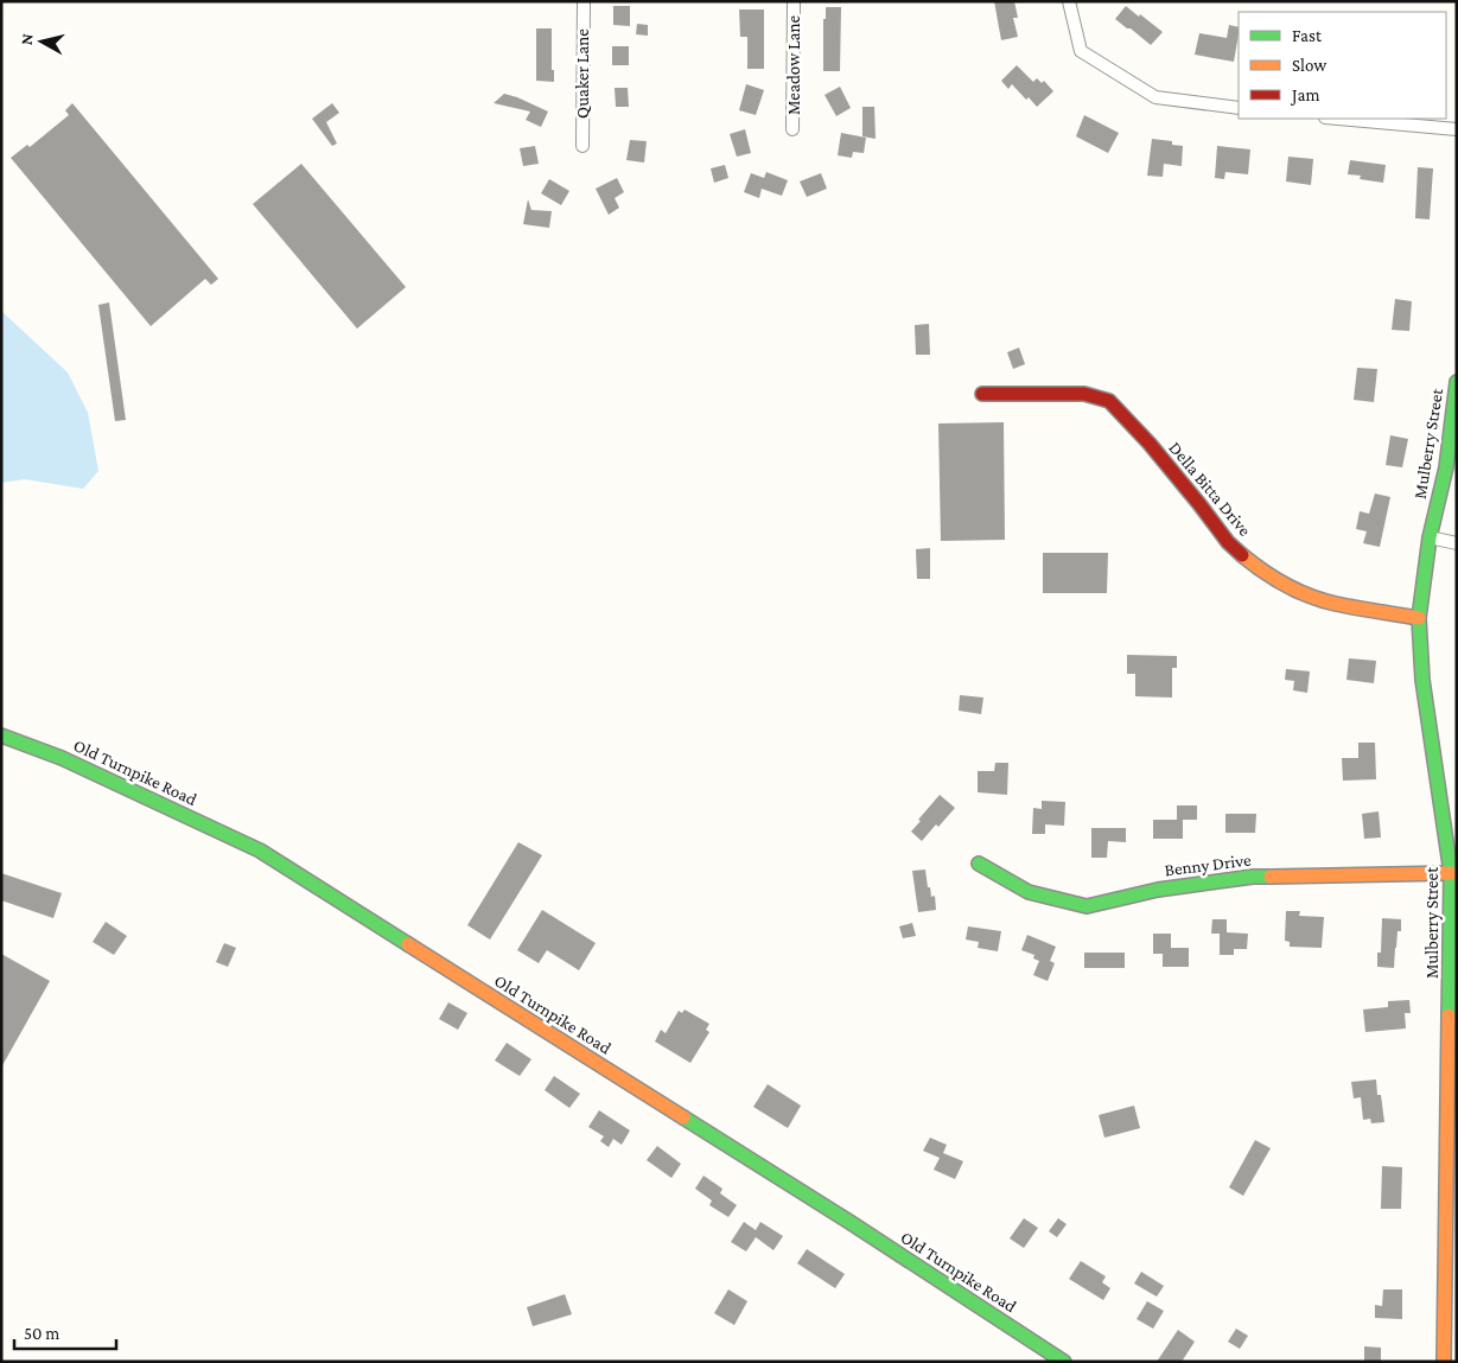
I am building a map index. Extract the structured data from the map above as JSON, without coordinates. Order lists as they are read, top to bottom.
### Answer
{
  "streets": {
    "street": [
      "Meadow Lane",
      "Quaker Lane",
      "Mulberry Street",
      "Della Bitta Drive",
      "Old Turnpike Road",
      "Benny Drive"
    ]
  },
  "crossings": [
    ["Mulberry Street", "Della Bitta Drive"],
    ["Mulberry Street", "Benny Drive"]
  ],
  "legend": ["Fast", "Slow", "Jam"],
  "scale_bar": "50 m",
  "north": "left"
}
